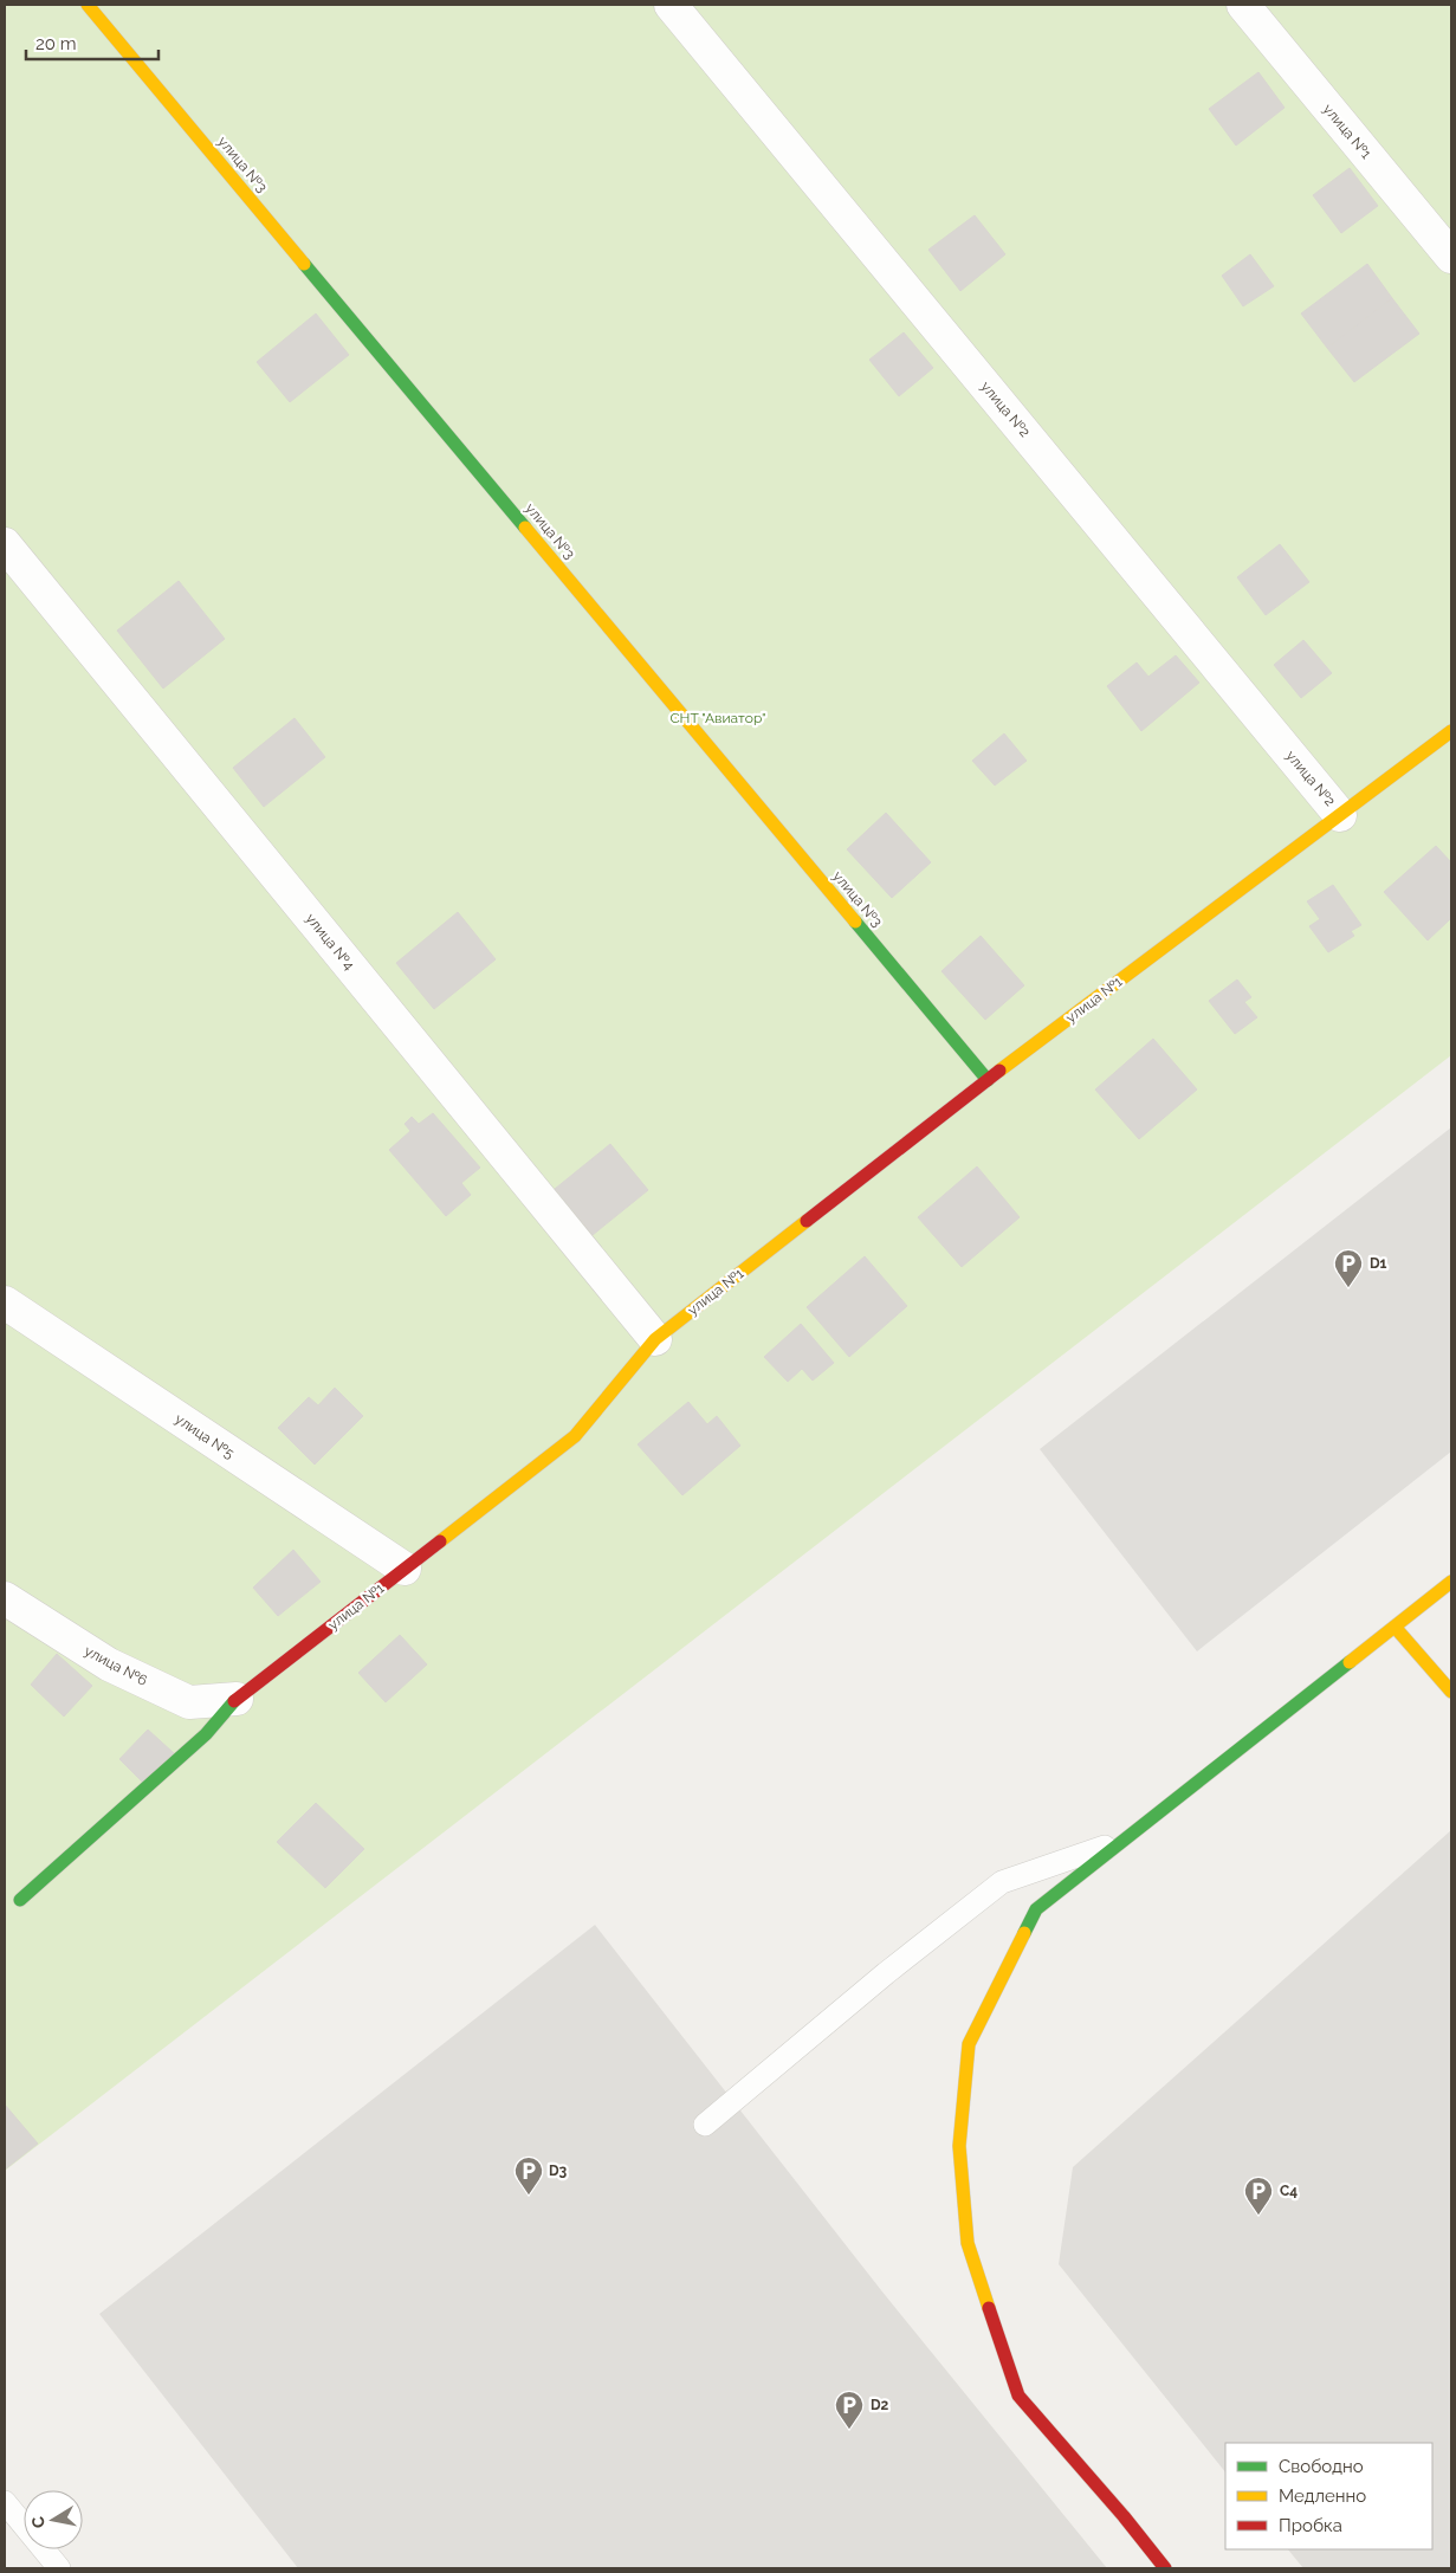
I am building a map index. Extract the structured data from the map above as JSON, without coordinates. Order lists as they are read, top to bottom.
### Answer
{
  "streets": {
    "street": [
      "улица №1",
      "улица №3",
      "улица №2",
      "улица №4",
      "улица №5",
      "улица №6"
    ]
  },
  "crossings": [
    ["улица №1", "улица №3"],
    ["улица №1", "улица №2"],
    ["улица №1", "улица №4"],
    ["улица №1", "улица №5"],
    ["улица №1", "улица №6"]
  ],
  "parks": ["СНТ \"Авиатор\""],
  "places": {
    "parking": [
      "D1",
      "D3",
      "C4",
      "D2"
    ]
  },
  "legend": ["Свободно", "Медленно", "Пробка"],
  "scale_bar": "20 m",
  "north": "left"
}
